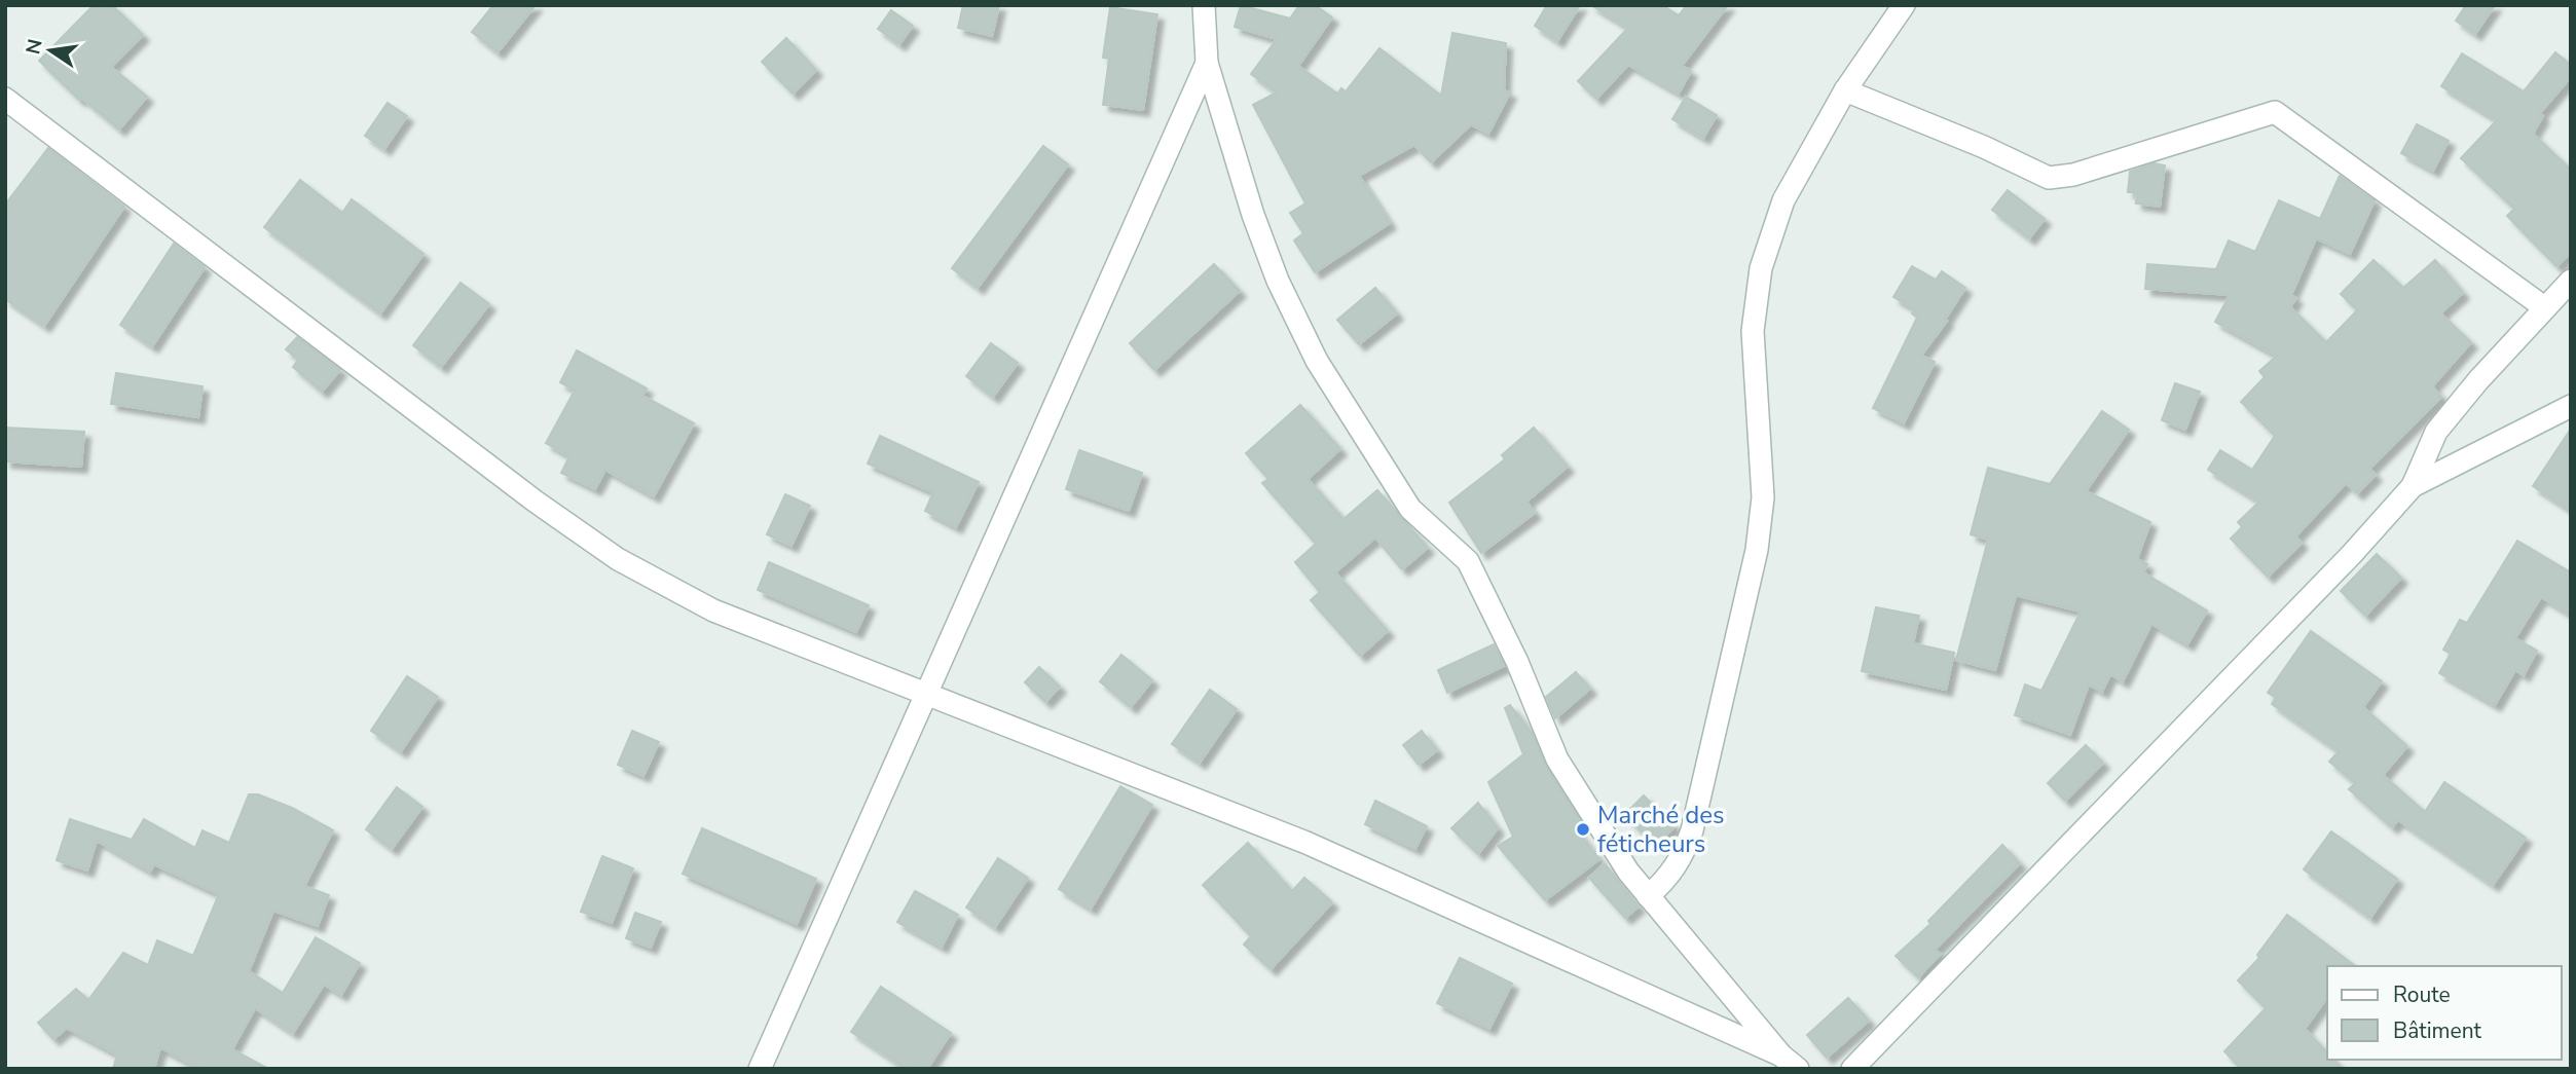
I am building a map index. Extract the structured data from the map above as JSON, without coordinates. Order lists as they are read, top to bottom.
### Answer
{
  "places": ["Marché des féticheurs"],
  "legend": ["Route", "Bâtiment"],
  "north": "left"
}
